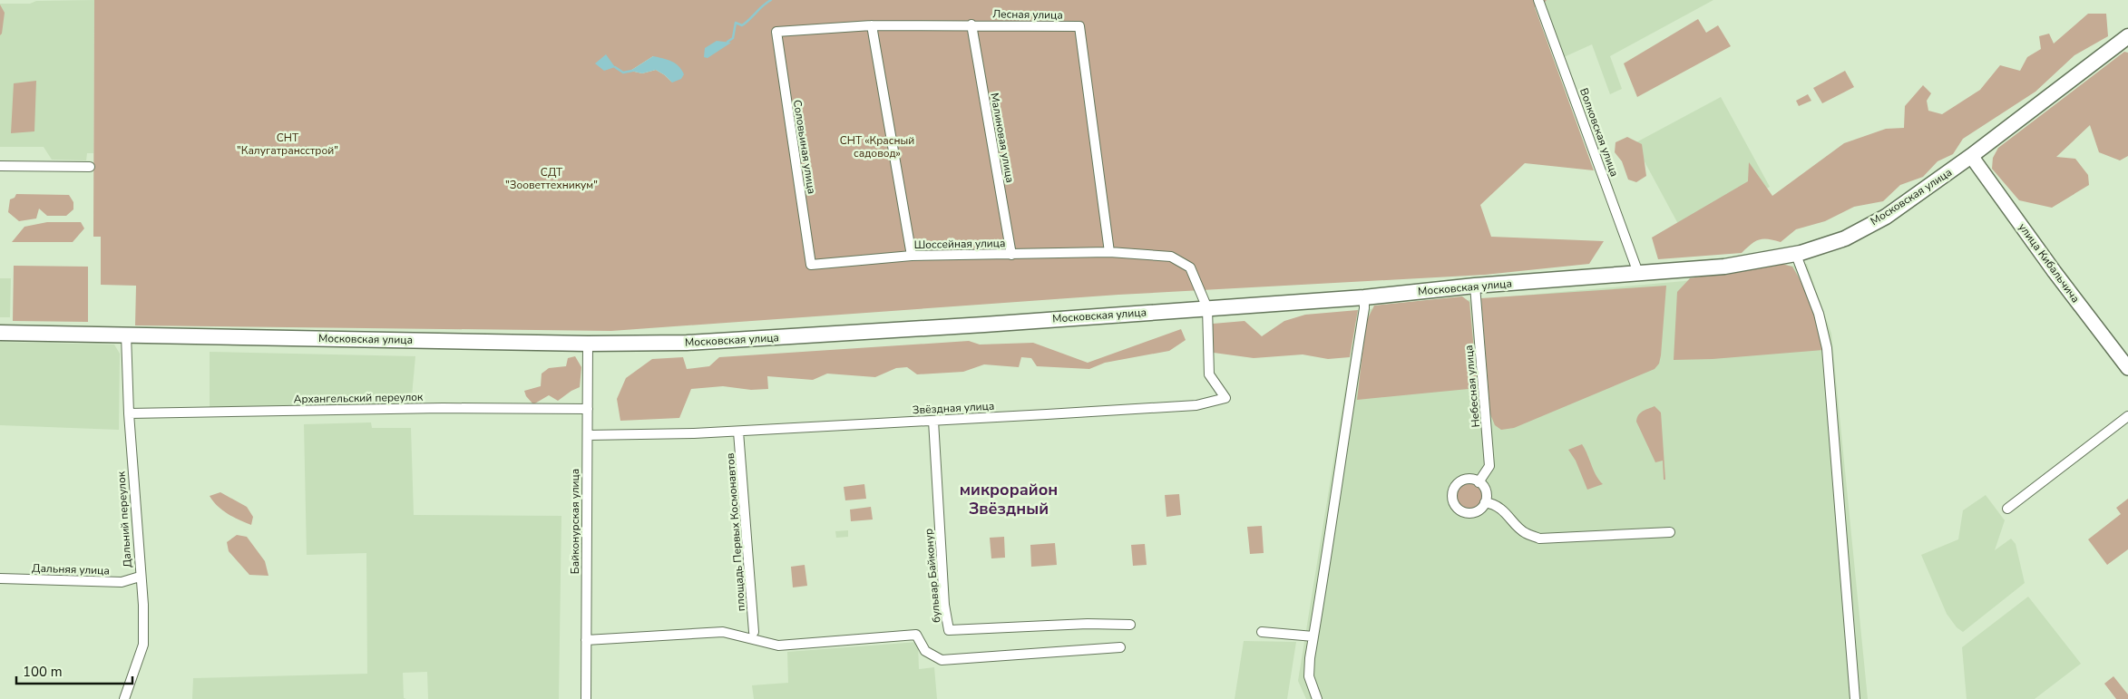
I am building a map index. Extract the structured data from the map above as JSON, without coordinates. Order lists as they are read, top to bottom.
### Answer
{
  "streets": {
    "main road": ["Московская улица"],
    "street": [
      "Лесная улица",
      "Волковская улица",
      "Малиновая улица",
      "Соловьиная улица",
      "Шоссейная улица",
      "улица Кибальчича",
      "Небесная улица",
      "Архангельский переулок",
      "Звёздная улица",
      "Дальний переулок",
      "Байконурская улица",
      "площадь Первых Космонавтов",
      "Дальняя улица",
      "бульвар Байконур"
    ]
  },
  "crossings": [
    ["Лесная улица", "Малиновая улица"],
    ["Лесная улица", "Соловьиная улица"],
    ["Лесная улица", "Шоссейная улица"],
    ["Волковская улица", "Московская улица"],
    ["Малиновая улица", "Шоссейная улица"],
    ["Соловьиная улица", "Шоссейная улица"],
    ["Московская улица", "Шоссейная улица"],
    ["Московская улица", "улица Кибальчича"],
    ["Московская улица", "Небесная улица"],
    ["Московская улица", "Звёздная улица"],
    ["Московская улица", "Дальний переулок"],
    ["Московская улица", "Байконурская улица"],
    ["Шоссейная улица", "Звёздная улица"],
    ["Архангельский переулок", "Дальний переулок"],
    ["Архангельский переулок", "Байконурская улица"],
    ["Звёздная улица", "Байконурская улица"],
    ["Звёздная улица", "площадь Первых Космонавтов"],
    ["Звёздная улица", "бульвар Байконур"],
    ["Дальний переулок", "Дальняя улица"]
  ],
  "districts": ["микрорайон Звёздный"],
  "parks": ["СНТ \"Калугатрансстрой\"", "СНТ «Красный садовод»", "СДТ \"Зооветтехникум\""],
  "scale_bar": "100 m"
}
